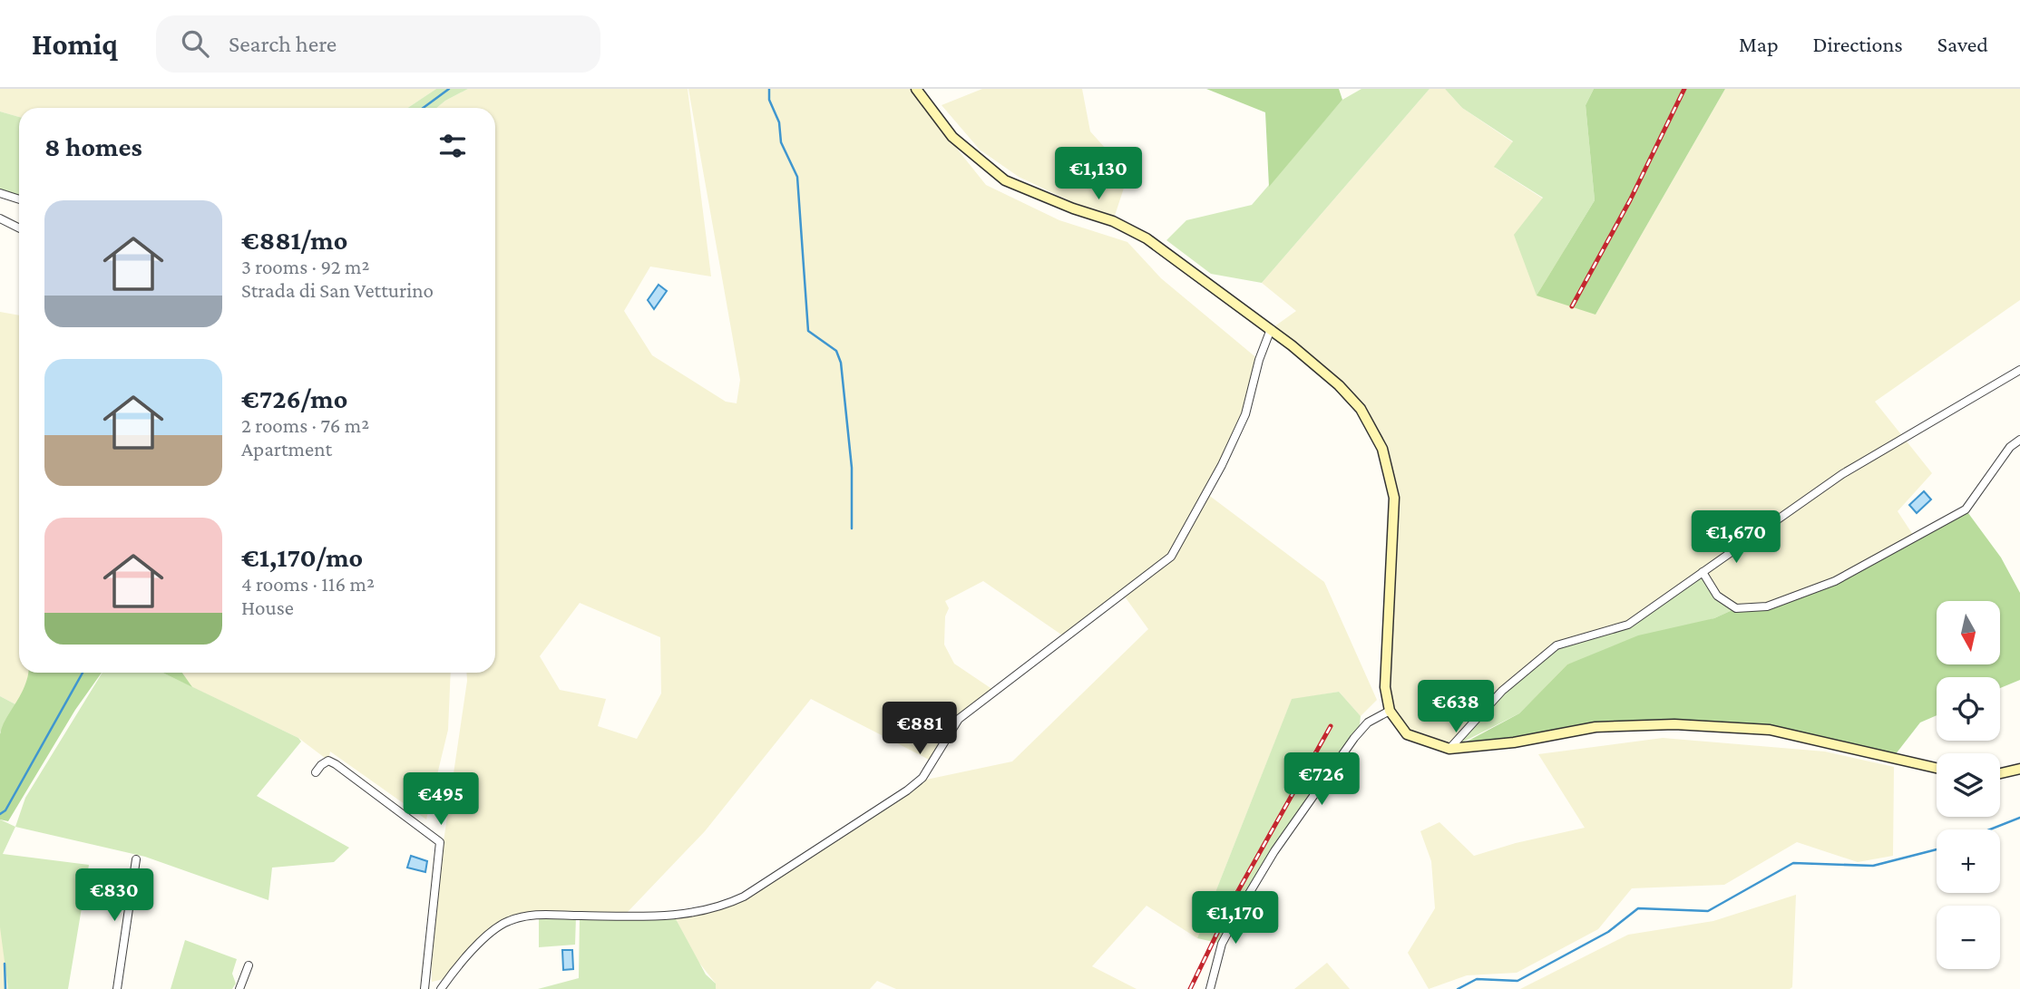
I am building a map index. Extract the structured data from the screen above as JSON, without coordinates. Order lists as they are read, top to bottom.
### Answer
{
  "north": "bottom",
  "page": {
    "header": "Homiq",
    "search": "Search here",
    "nav": ["Map", "Directions", "Saved"],
    "heading": "8 homes",
    "price": [
      "€1,130",
      "€1,670",
      "€638",
      "€881",
      "€726",
      "€495",
      "€830",
      "€1,170"
    ],
    "list": [
      {
        "name": "€881/mo",
        "note": "3 rooms · 92 m² · Strada di San Vetturino"
      },
      {
        "name": "€726/mo",
        "note": "2 rooms · 76 m² · Apartment"
      },
      {
        "name": "€1,170/mo",
        "note": "4 rooms · 116 m² · House"
      }
    ],
    "map_buttons": ["+", "−"]
  }
}
